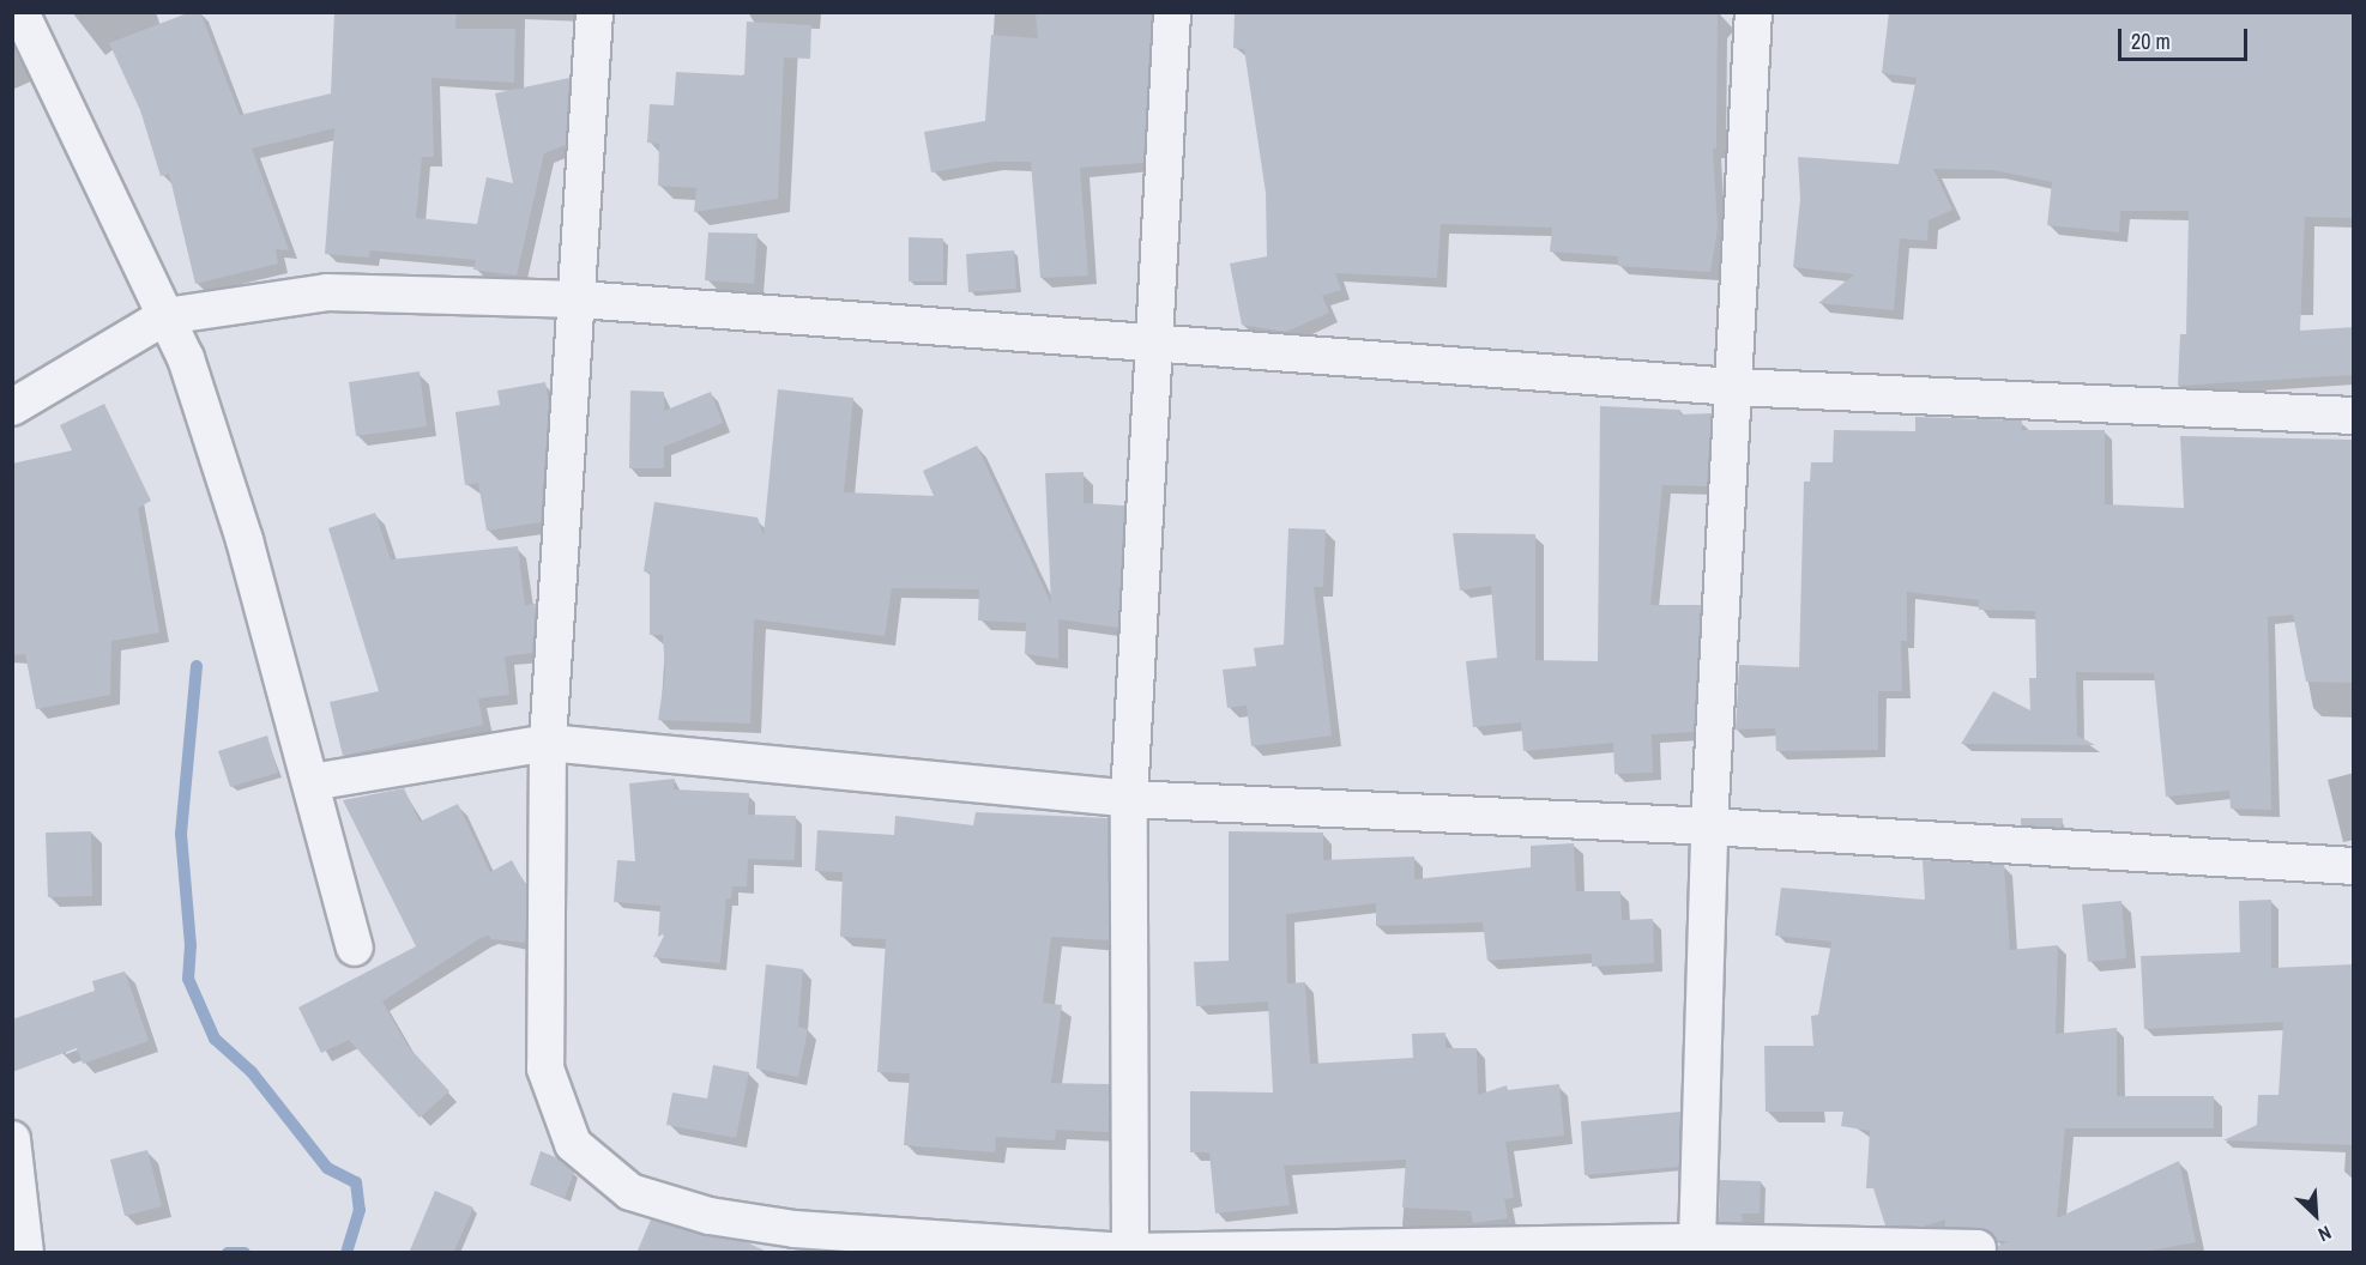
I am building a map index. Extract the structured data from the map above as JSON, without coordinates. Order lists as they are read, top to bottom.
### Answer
{
  "scale_bar": "20 m",
  "north": "bottom right"
}
